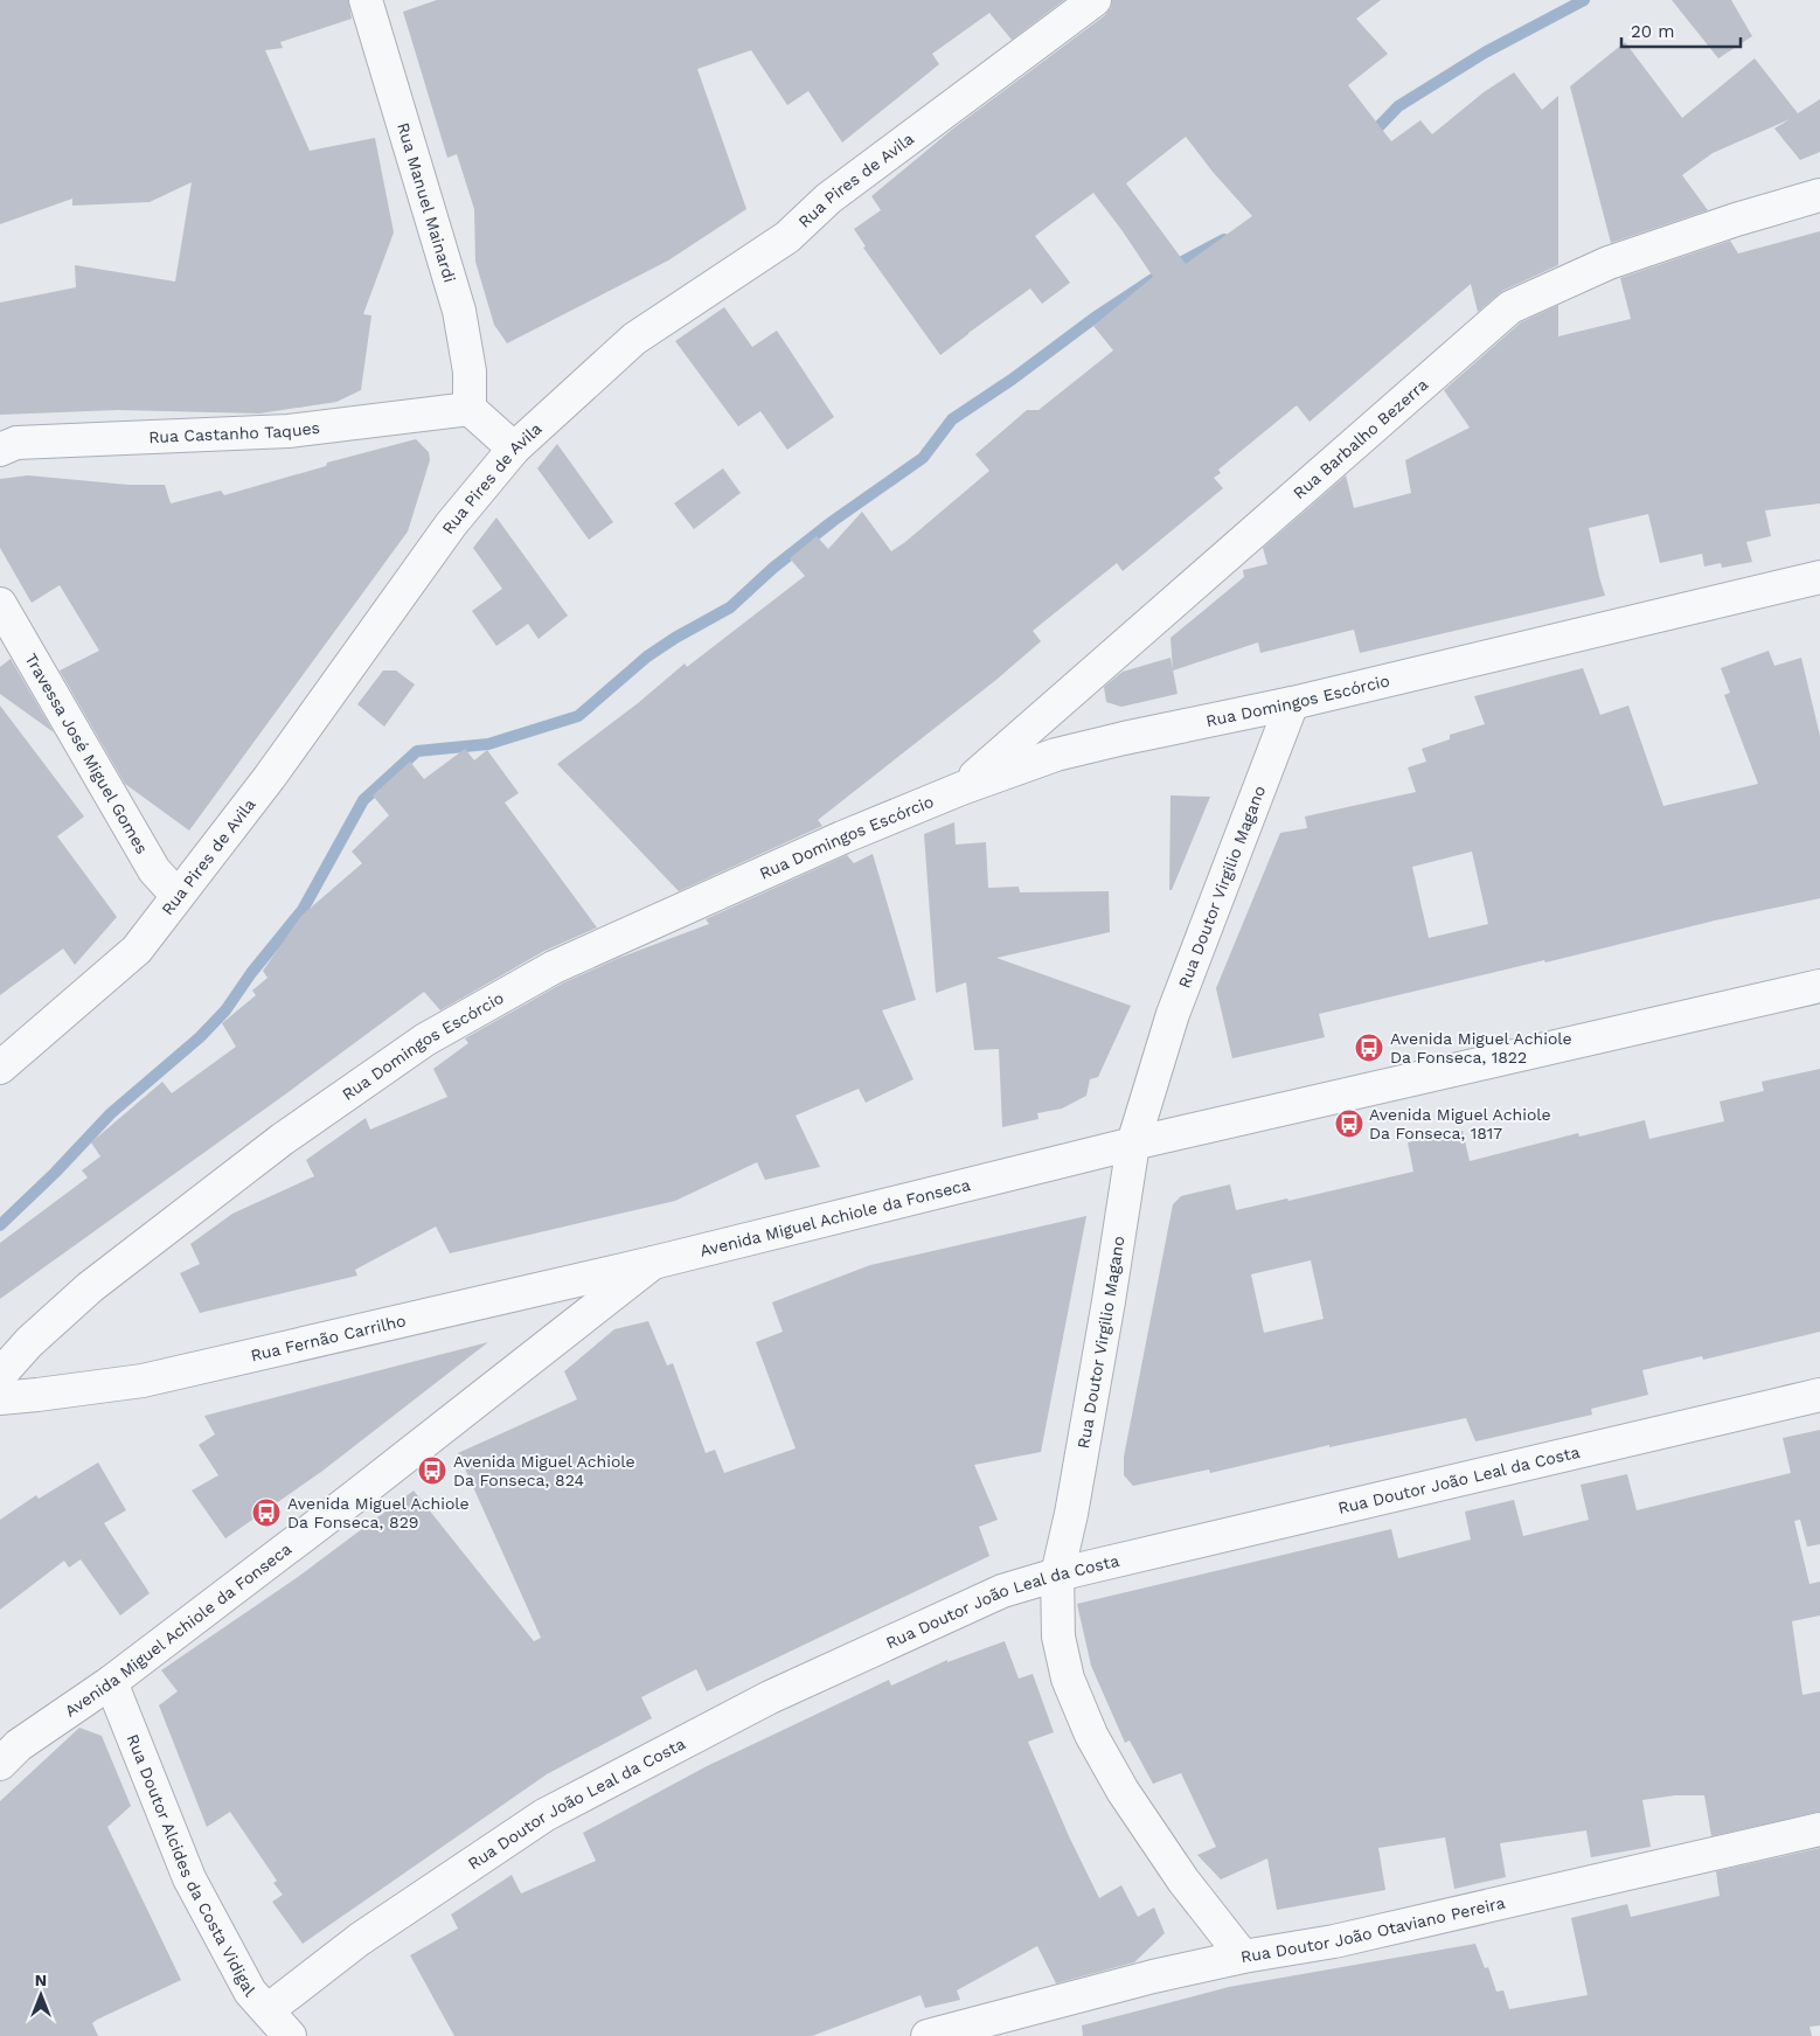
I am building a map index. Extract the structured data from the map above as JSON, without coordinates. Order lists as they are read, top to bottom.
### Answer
{
  "streets": {
    "street": [
      "Rua Pires de Avila",
      "Rua Manuel Mainardi",
      "Rua Castanho Taques",
      "Rua Barbalho Bezerra",
      "Rua Domingos Escórcio",
      "Travessa José Miguel Gomes",
      "Rua Doutor Virgilio Magano",
      "Avenida Miguel Achiole da Fonseca",
      "Rua Fernão Carrilho",
      "Rua Doutor João Leal da Costa",
      "Rua Doutor Alcides da Costa Vidigal",
      "Rua Doutor João Otaviano Pereira"
    ]
  },
  "crossings": [
    ["Rua Pires de Avila", "Travessa José Miguel Gomes"],
    ["Rua Manuel Mainardi", "Rua Castanho Taques"],
    ["Rua Barbalho Bezerra", "Rua Domingos Escórcio"],
    ["Rua Domingos Escórcio", "Rua Doutor Virgilio Magano"],
    ["Rua Doutor Virgilio Magano", "Avenida Miguel Achiole da Fonseca"],
    ["Rua Doutor Virgilio Magano", "Rua Doutor João Leal da Costa"],
    ["Rua Doutor Virgilio Magano", "Rua Doutor João Otaviano Pereira"],
    ["Avenida Miguel Achiole da Fonseca", "Rua Fernão Carrilho"],
    ["Avenida Miguel Achiole da Fonseca", "Rua Doutor Alcides da Costa Vidigal"],
    ["Rua Doutor João Leal da Costa", "Rua Doutor Alcides da Costa Vidigal"]
  ],
  "places": {
    "bus stop": [
      "Avenida Miguel Achiole Da Fonseca, 1822",
      "Avenida Miguel Achiole Da Fonseca, 1817",
      "Avenida Miguel Achiole Da Fonseca, 824",
      "Avenida Miguel Achiole Da Fonseca, 829"
    ]
  },
  "scale_bar": "20 m",
  "north": "top"
}
